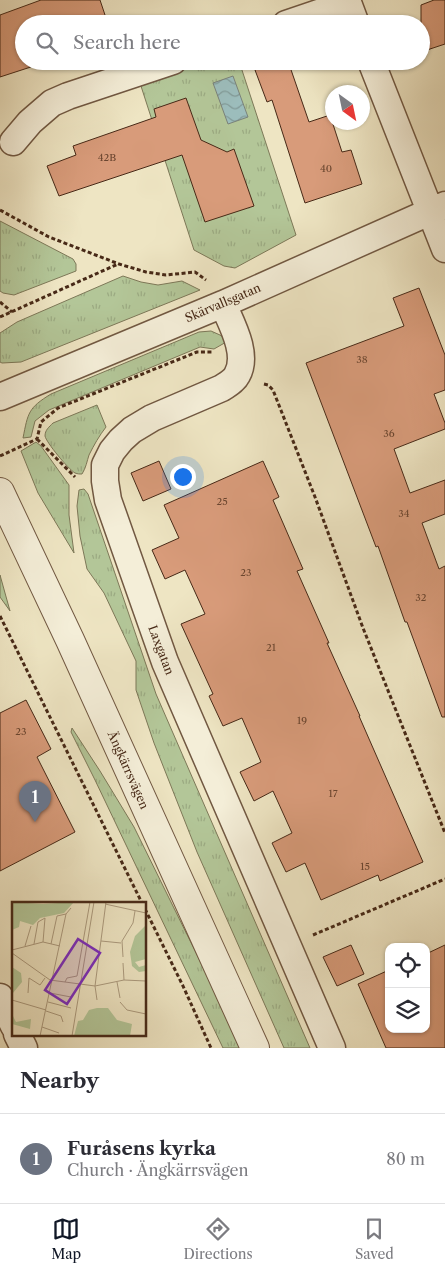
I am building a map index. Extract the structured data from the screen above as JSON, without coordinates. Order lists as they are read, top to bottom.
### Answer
{
  "streets": {
    "street": ["Skärvallsgatan", "Laxgatan", "Ängkärrsvägen"]
  },
  "house_numbers": [
    "42B",
    "40",
    "38",
    "36",
    "25",
    "34",
    "23",
    "32",
    "21",
    "19",
    "23",
    "17",
    "15"
  ],
  "north": "bottom right",
  "page": {
    "search": "Search here",
    "pins": "1",
    "heading": "Nearby",
    "list": [
      {
        "mark": "1",
        "name": "Furåsens kyrka",
        "note": "Church · Ängkärrsvägen",
        "value": "80 m"
      }
    ],
    "nav": ["Map", "Directions", "Saved"]
  }
}
